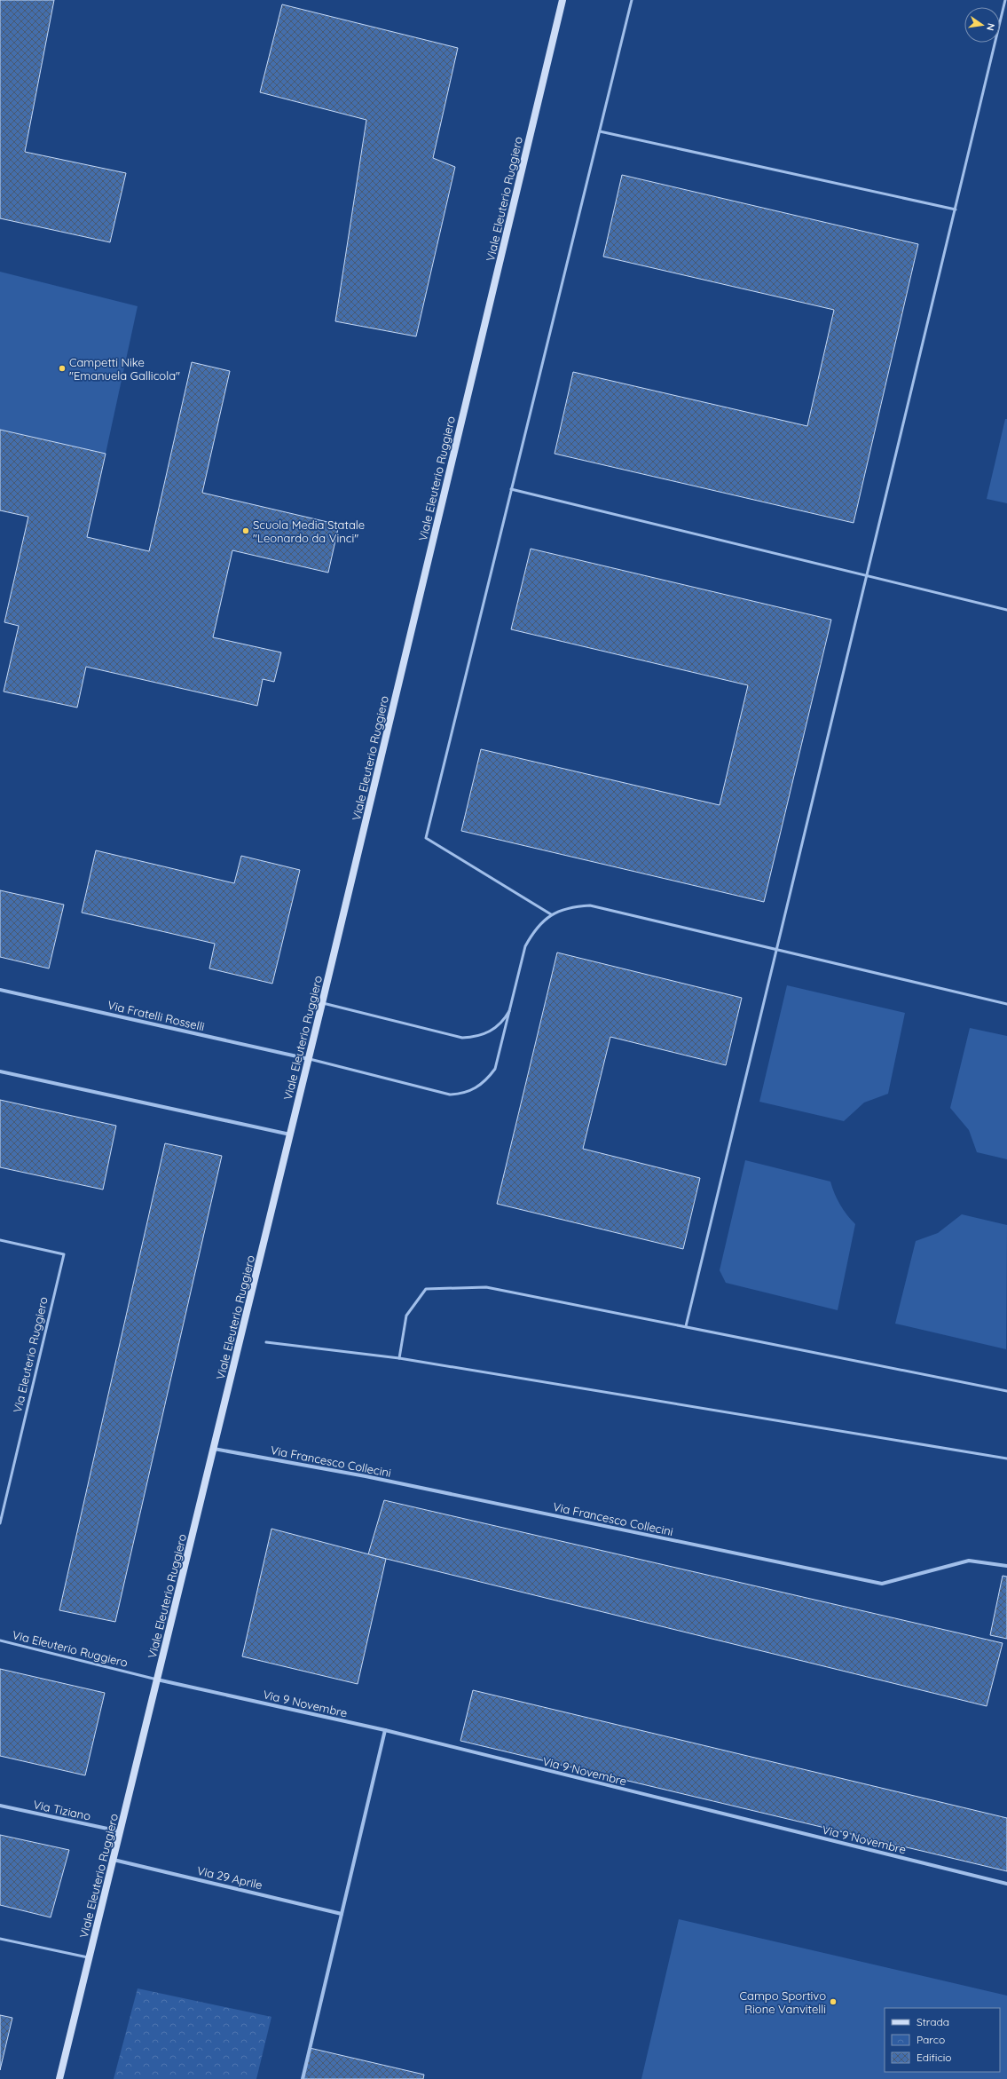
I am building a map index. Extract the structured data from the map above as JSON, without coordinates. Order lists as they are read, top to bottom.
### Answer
{
  "streets": {
    "street": [
      "Viale Eleuterio Ruggiero",
      "Via Fratelli Rosselli",
      "Via Francesco Collecini",
      "Via 9 Novembre",
      "Via Tiziano",
      "Via 29 Aprile"
    ],
    "lane": ["Via Eleuterio Ruggiero"]
  },
  "crossings": [
    ["Viale Eleuterio Ruggiero", "Via Fratelli Rosselli"],
    ["Viale Eleuterio Ruggiero", "Via Eleuterio Ruggiero"],
    ["Viale Eleuterio Ruggiero", "Via Francesco Collecini"],
    ["Viale Eleuterio Ruggiero", "Via 9 Novembre"],
    ["Viale Eleuterio Ruggiero", "Via Tiziano"],
    ["Viale Eleuterio Ruggiero", "Via 29 Aprile"],
    ["Via Eleuterio Ruggiero", "Via 9 Novembre"]
  ],
  "places": ["Campetti Nike \"Emanuela Gallicola\"", "Scuola Media Statale \"Leonardo da Vinci\"", "Campo Sportivo Rione Vanvitelli"],
  "legend": ["Strada", "Parco", "Edificio"],
  "north": "right"
}
